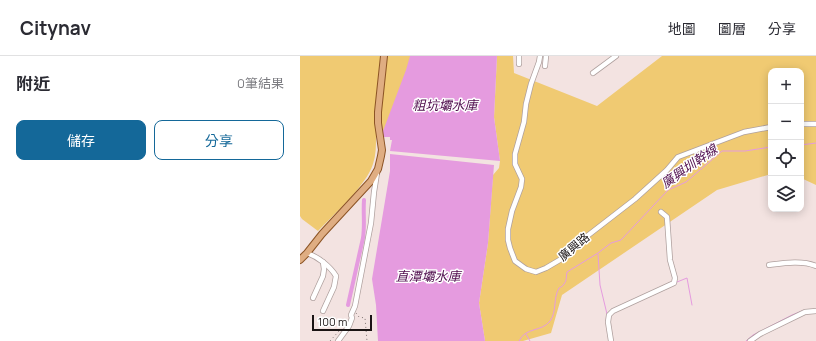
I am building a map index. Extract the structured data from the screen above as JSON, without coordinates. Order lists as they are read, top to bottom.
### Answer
{
  "streets": {
    "street": ["廣興路"]
  },
  "water": ["粗坑壩水庫", "廣興圳幹線", "直潭壩水庫"],
  "scale_bar": "100 m",
  "page": {
    "header": "Citynav",
    "nav": ["地圖", "圖層", "分享"],
    "heading": ["附近", "0筆結果"],
    "map_buttons": ["+", "−"],
    "buttons": ["儲存", "分享"],
    "scale": "100 m"
  }
}
